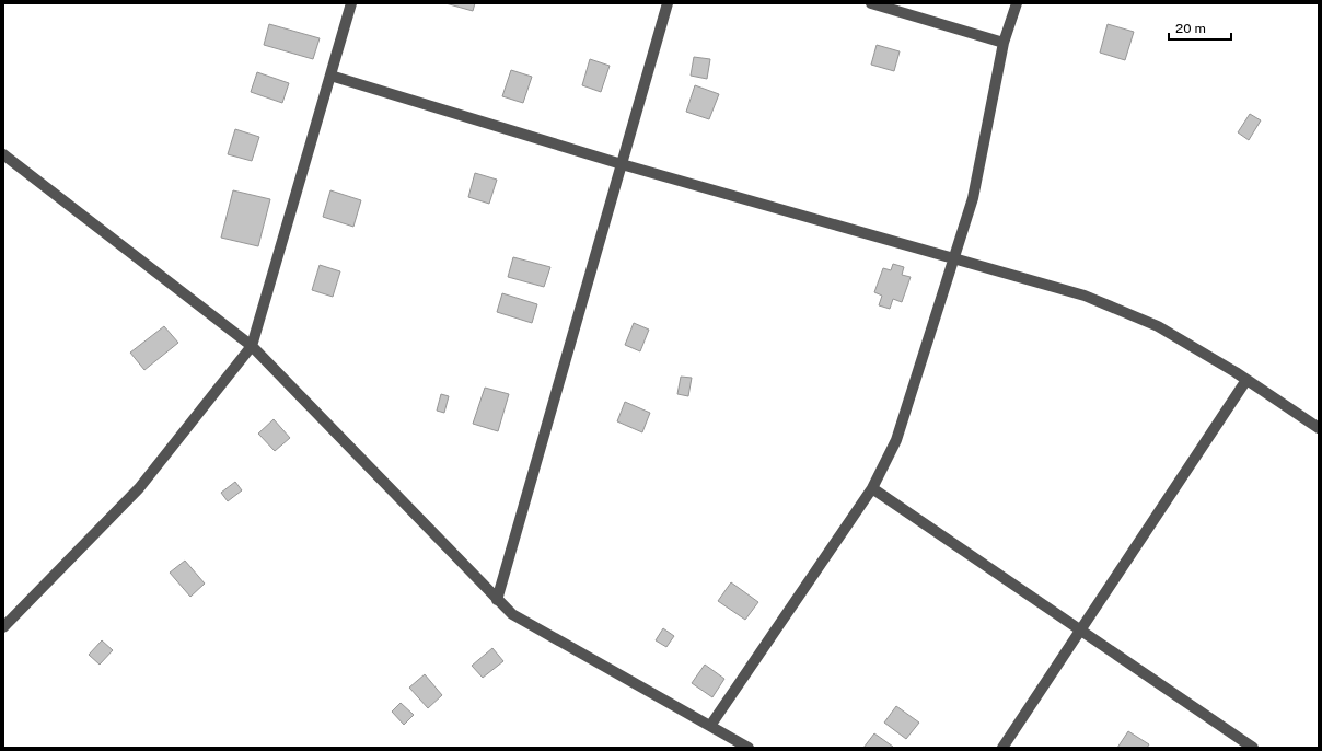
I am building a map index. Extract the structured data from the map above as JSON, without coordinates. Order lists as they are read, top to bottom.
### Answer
{
  "scale_bar": "20 m"
}
